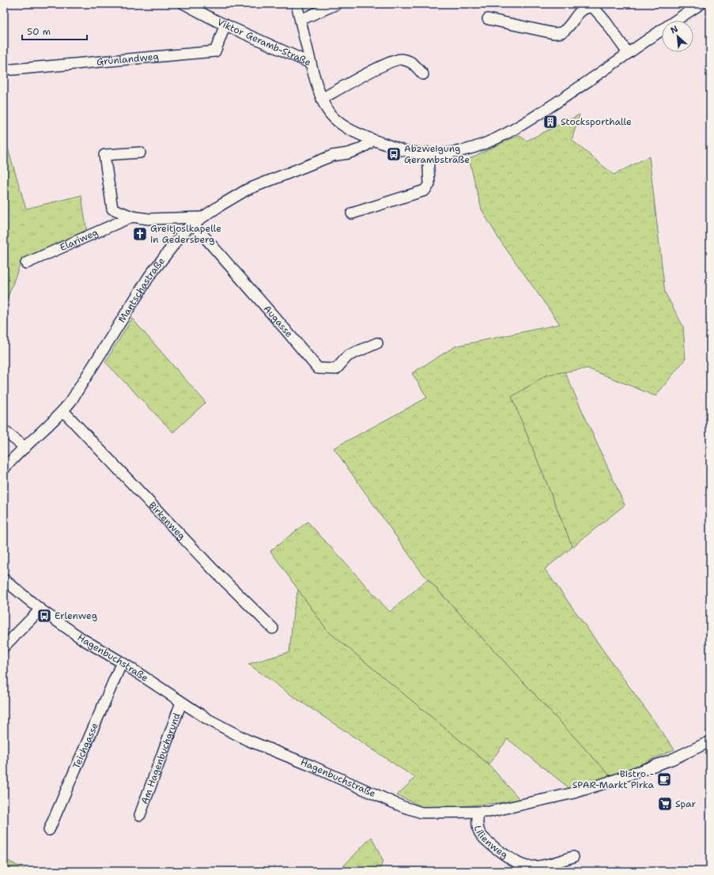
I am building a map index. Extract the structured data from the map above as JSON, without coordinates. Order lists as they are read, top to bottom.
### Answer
{
  "streets": {
    "street": [
      "Viktor Geramb-Straße",
      "Grünlandweg",
      "Elariweg",
      "Mantschastraße",
      "Augasse",
      "Birkenweg",
      "Hagenbuchstraße",
      "Teichgasse",
      "Am Hagenbuchgrund",
      "Lilienweg"
    ]
  },
  "crossings": [
    ["Viktor Geramb-Straße", "Grünlandweg"],
    ["Viktor Geramb-Straße", "Mantschastraße"],
    ["Mantschastraße", "Augasse"],
    ["Mantschastraße", "Birkenweg"],
    ["Hagenbuchstraße", "Teichgasse"],
    ["Hagenbuchstraße", "Am Hagenbuchgrund"],
    ["Hagenbuchstraße", "Lilienweg"]
  ],
  "places": {
    "building": ["Stocksporthalle"],
    "bus stop": ["Abzweigung Gerambstraße", "Erlenweg"],
    "church": ["Greitjoslkapelle in Gedersberg"],
    "cafe": ["Bistro - SPAR-Markt Pirka"],
    "supermarket": ["Spar"]
  },
  "scale_bar": "50 m",
  "north": "top left"
}
